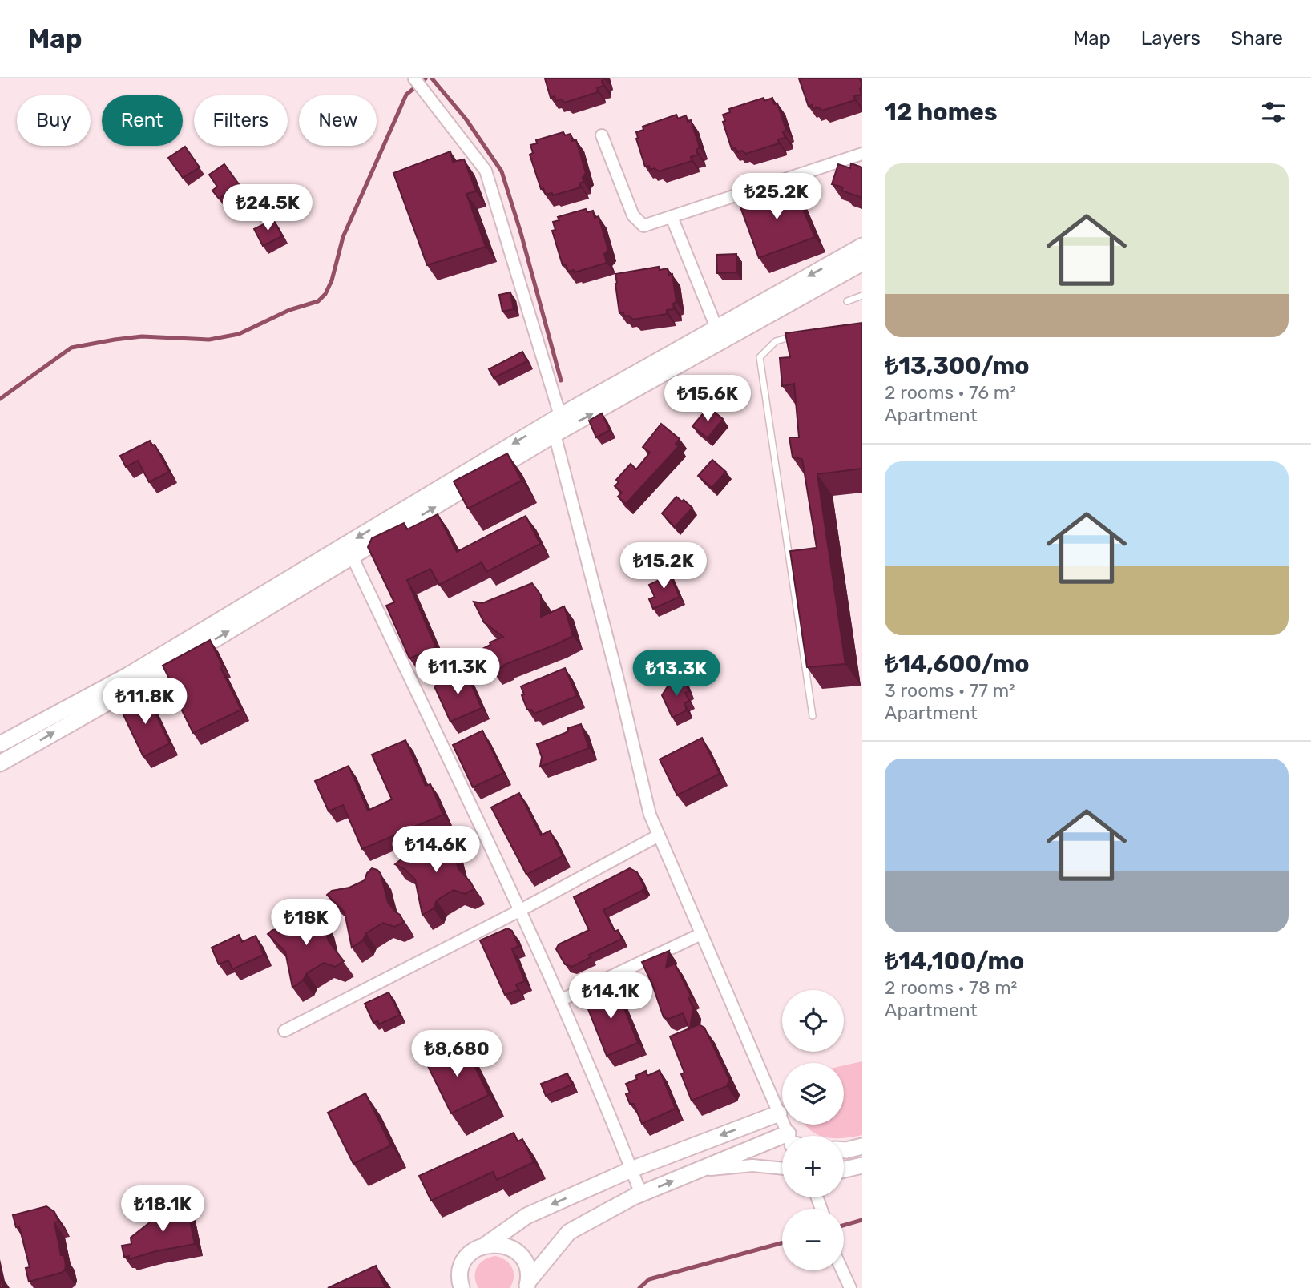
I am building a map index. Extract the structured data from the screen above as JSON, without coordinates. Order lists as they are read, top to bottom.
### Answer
{
  "page": {
    "header": "Map",
    "nav": ["Map", "Layers", "Share"],
    "heading": "12 homes",
    "chip": [
      "Buy",
      "Rent",
      "Filters",
      "New"
    ],
    "list": [
      {
        "name": "₺13,300/mo",
        "note": "2 rooms · 76 m² · Apartment"
      },
      {
        "name": "₺14,600/mo",
        "note": "3 rooms · 77 m² · Apartment"
      },
      {
        "name": "₺14,100/mo",
        "note": "2 rooms · 78 m² · Apartment"
      }
    ],
    "price": [
      "₺25.2K",
      "₺24.5K",
      "₺15.6K",
      "₺15.2K",
      "₺11.3K",
      "₺13.3K",
      "₺11.8K",
      "₺14.6K",
      "₺18K",
      "₺14.1K",
      "₺8,680",
      "₺18.1K"
    ],
    "map_buttons": ["+", "−"]
  }
}
